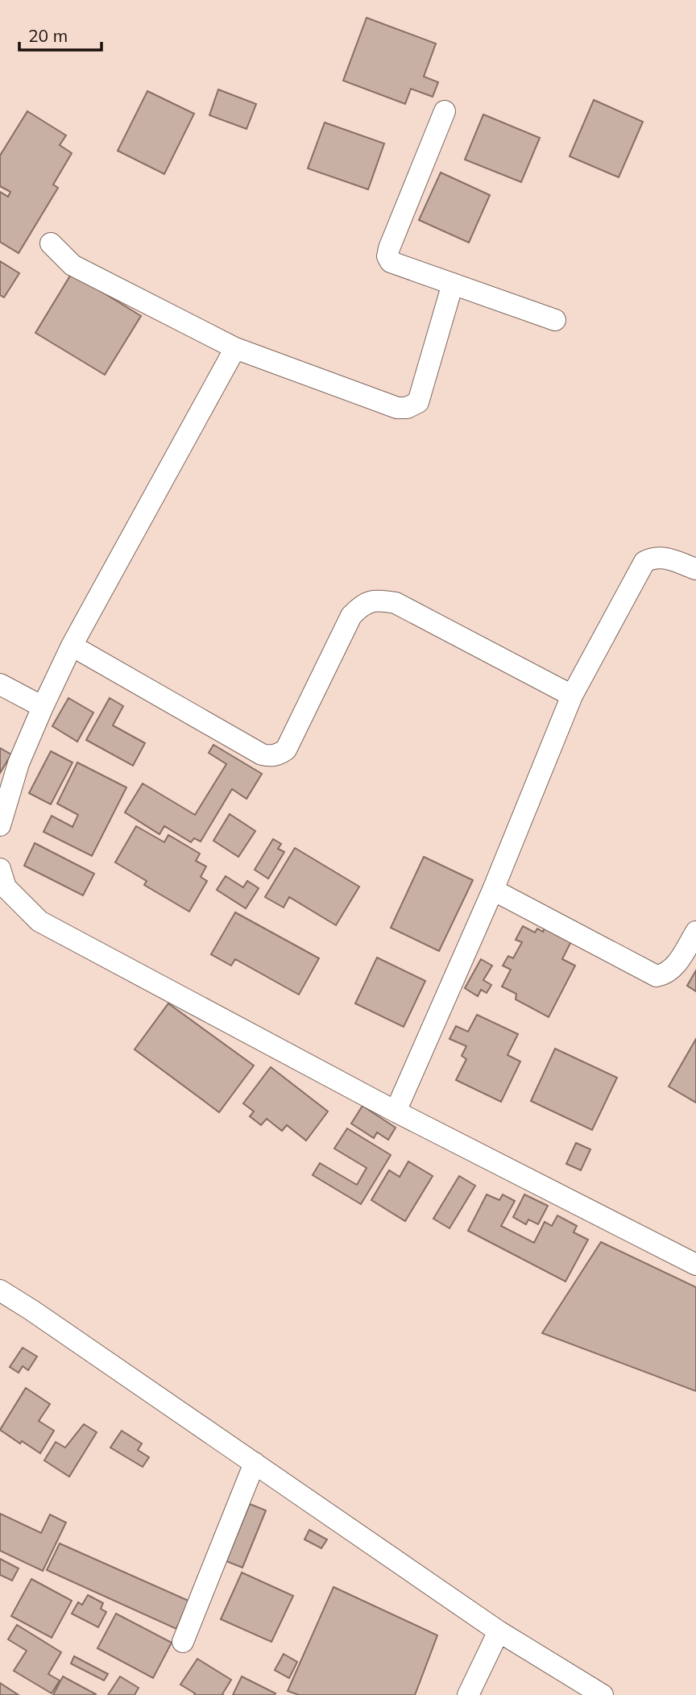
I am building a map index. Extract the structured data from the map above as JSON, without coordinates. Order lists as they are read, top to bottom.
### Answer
{
  "scale_bar": "20 m"
}
